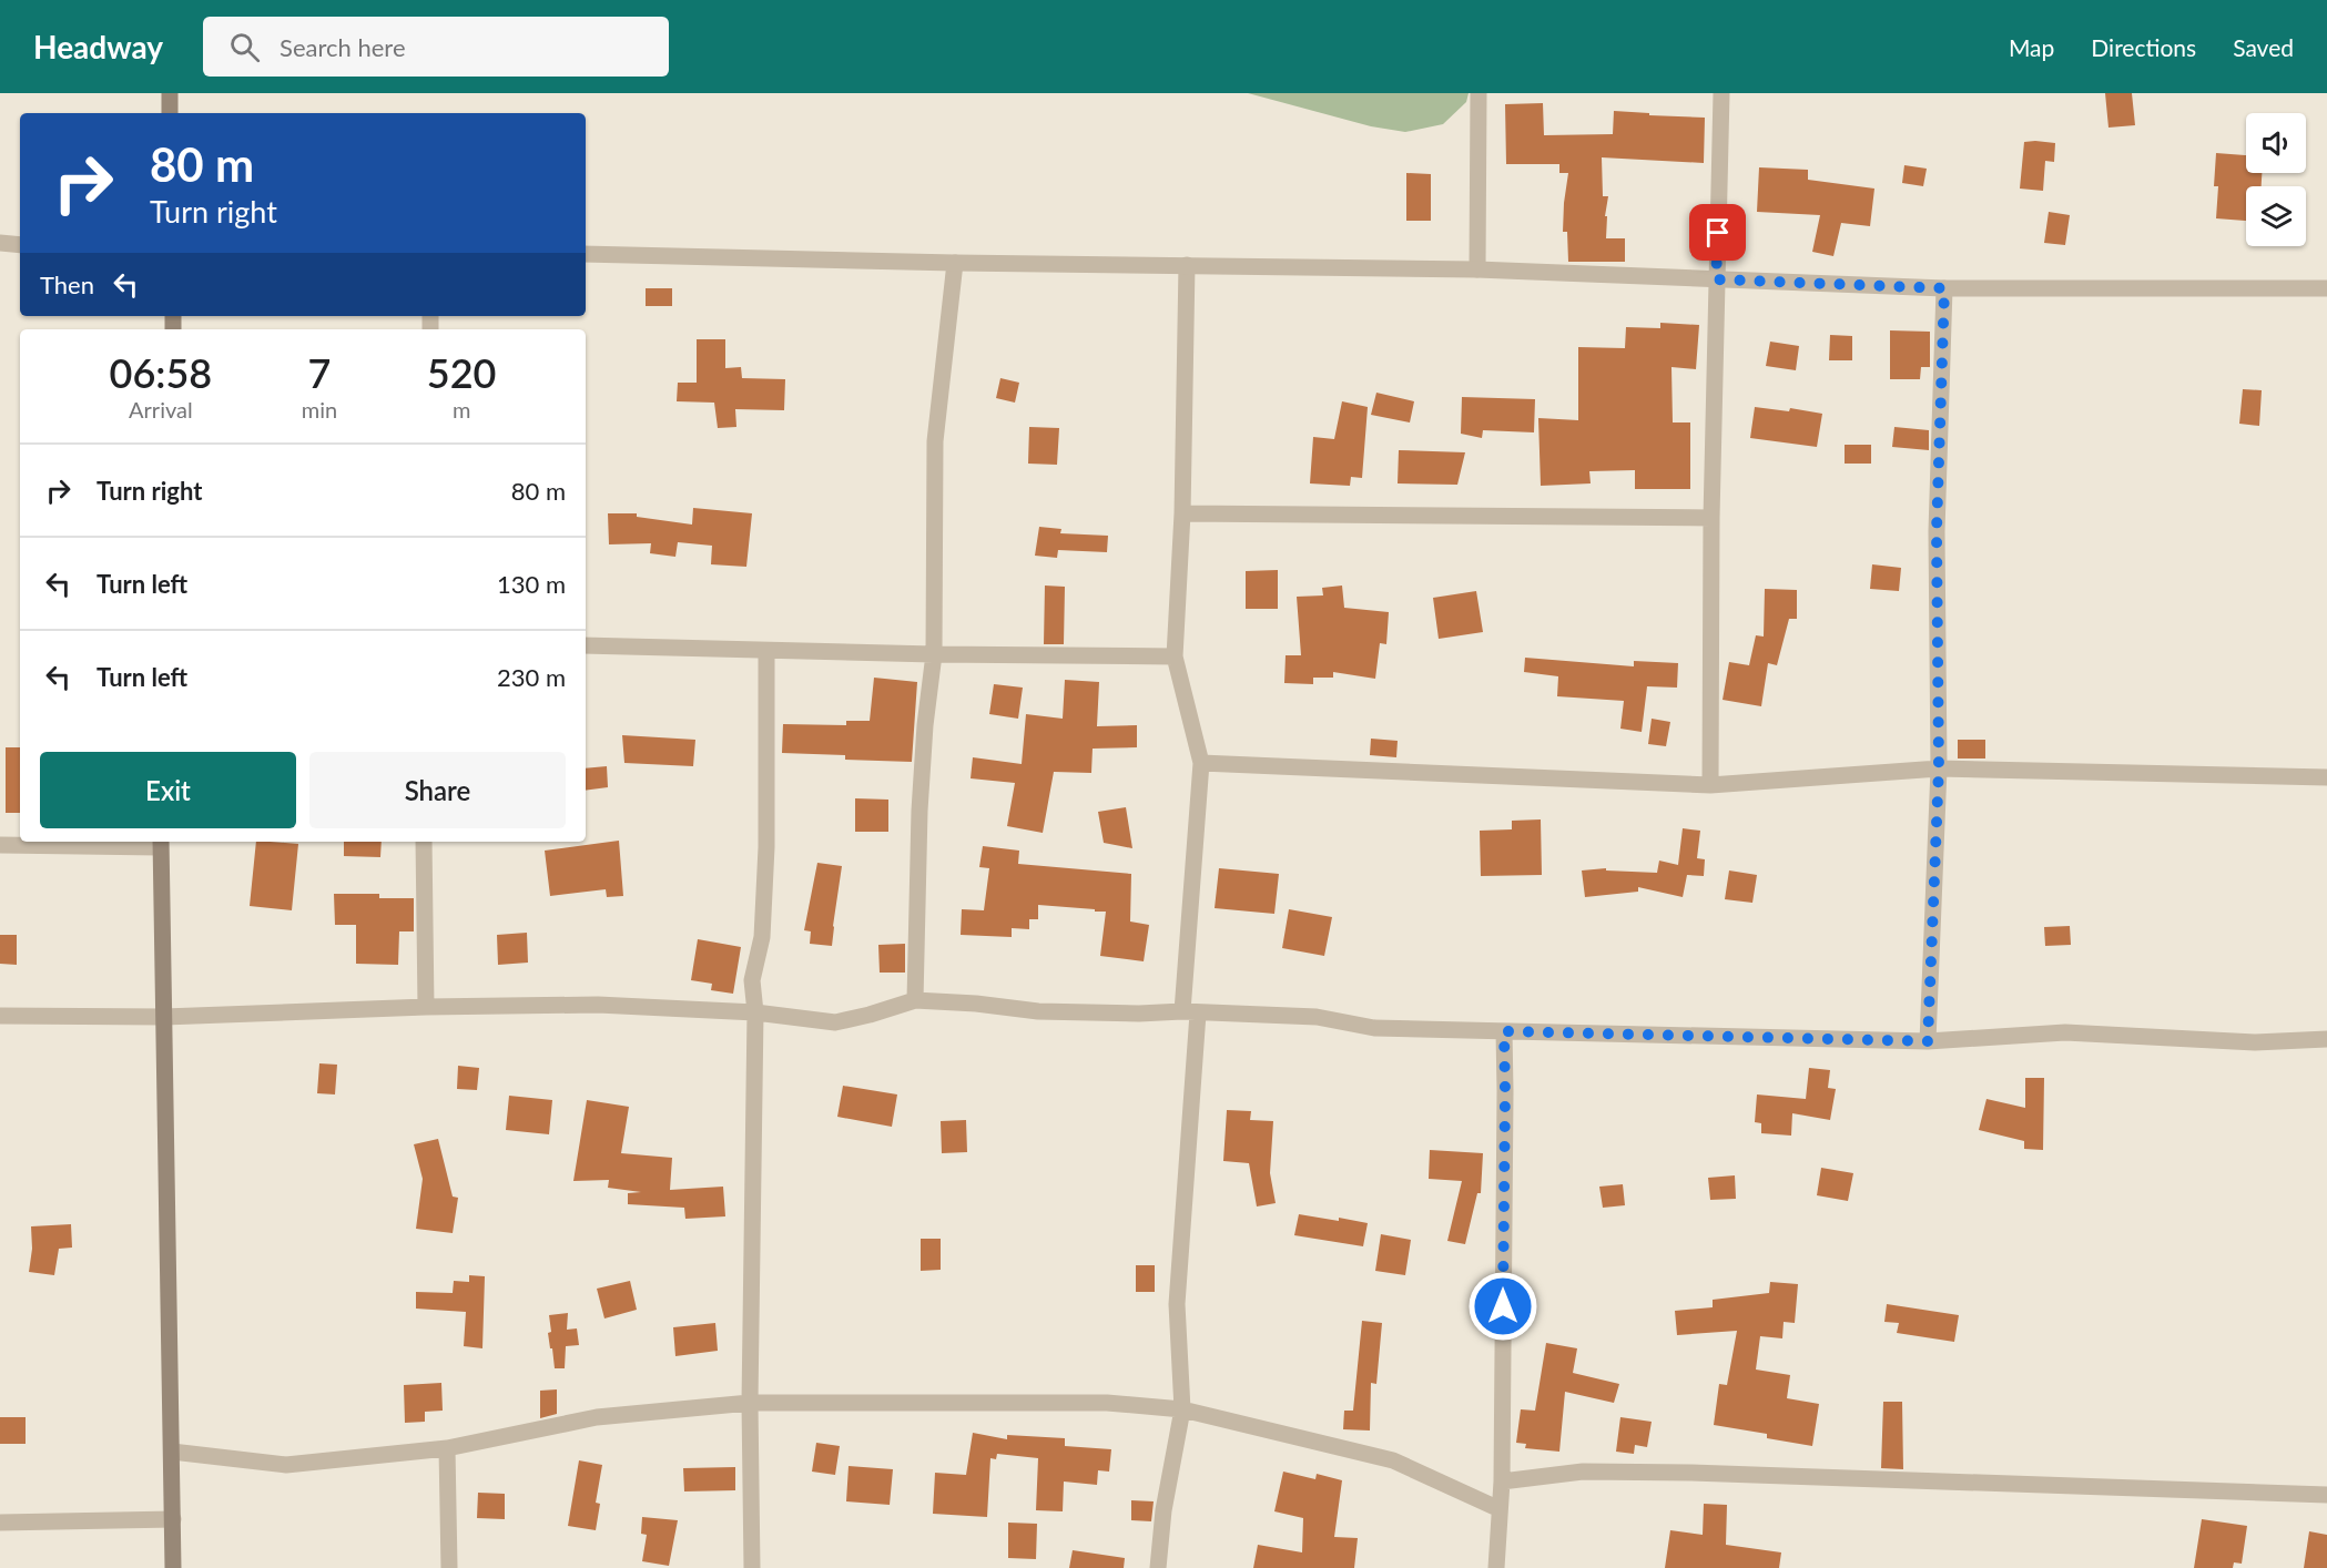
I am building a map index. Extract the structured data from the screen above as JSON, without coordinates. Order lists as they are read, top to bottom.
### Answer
{
  "page": {
    "header": "Headway",
    "search": "Search here",
    "nav": ["Map", "Directions", "Saved"],
    "turn": ["80 m", "Turn right"],
    "then": "Then",
    "eta": [
      "06:58",
      "Arrival",
      "7",
      "min",
      "520",
      "m"
    ],
    "list": [
      {
        "name": "Turn right",
        "value": "80 m"
      },
      {
        "name": "Turn left",
        "value": "130 m"
      },
      {
        "name": "Turn left",
        "value": "230 m"
      }
    ],
    "buttons": ["Exit", "Share"]
  }
}
